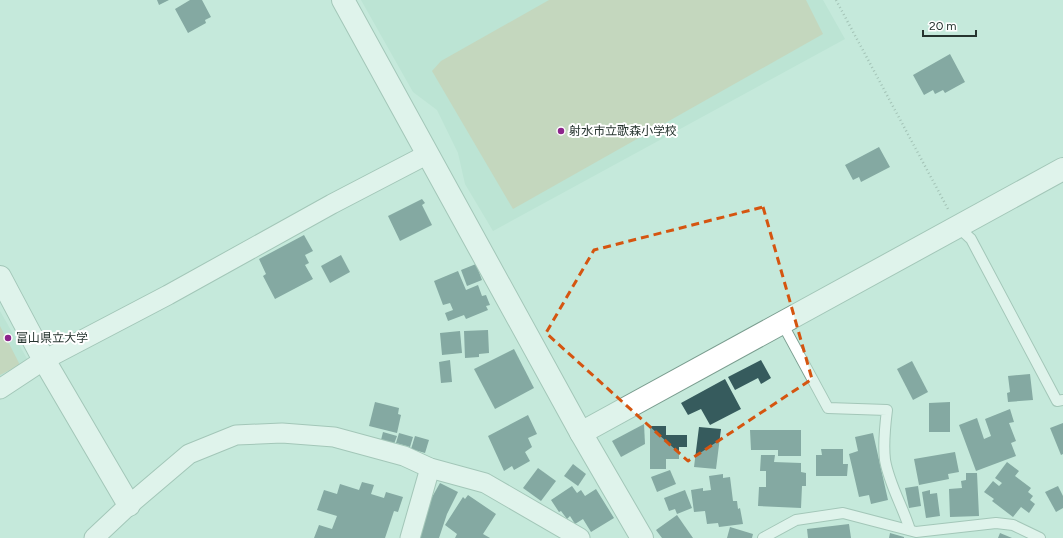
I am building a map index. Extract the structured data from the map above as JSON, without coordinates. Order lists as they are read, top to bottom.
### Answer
{
  "places": ["射水市立歌森小学校", "富山県立大学"],
  "scale_bar": "20 m"
}
